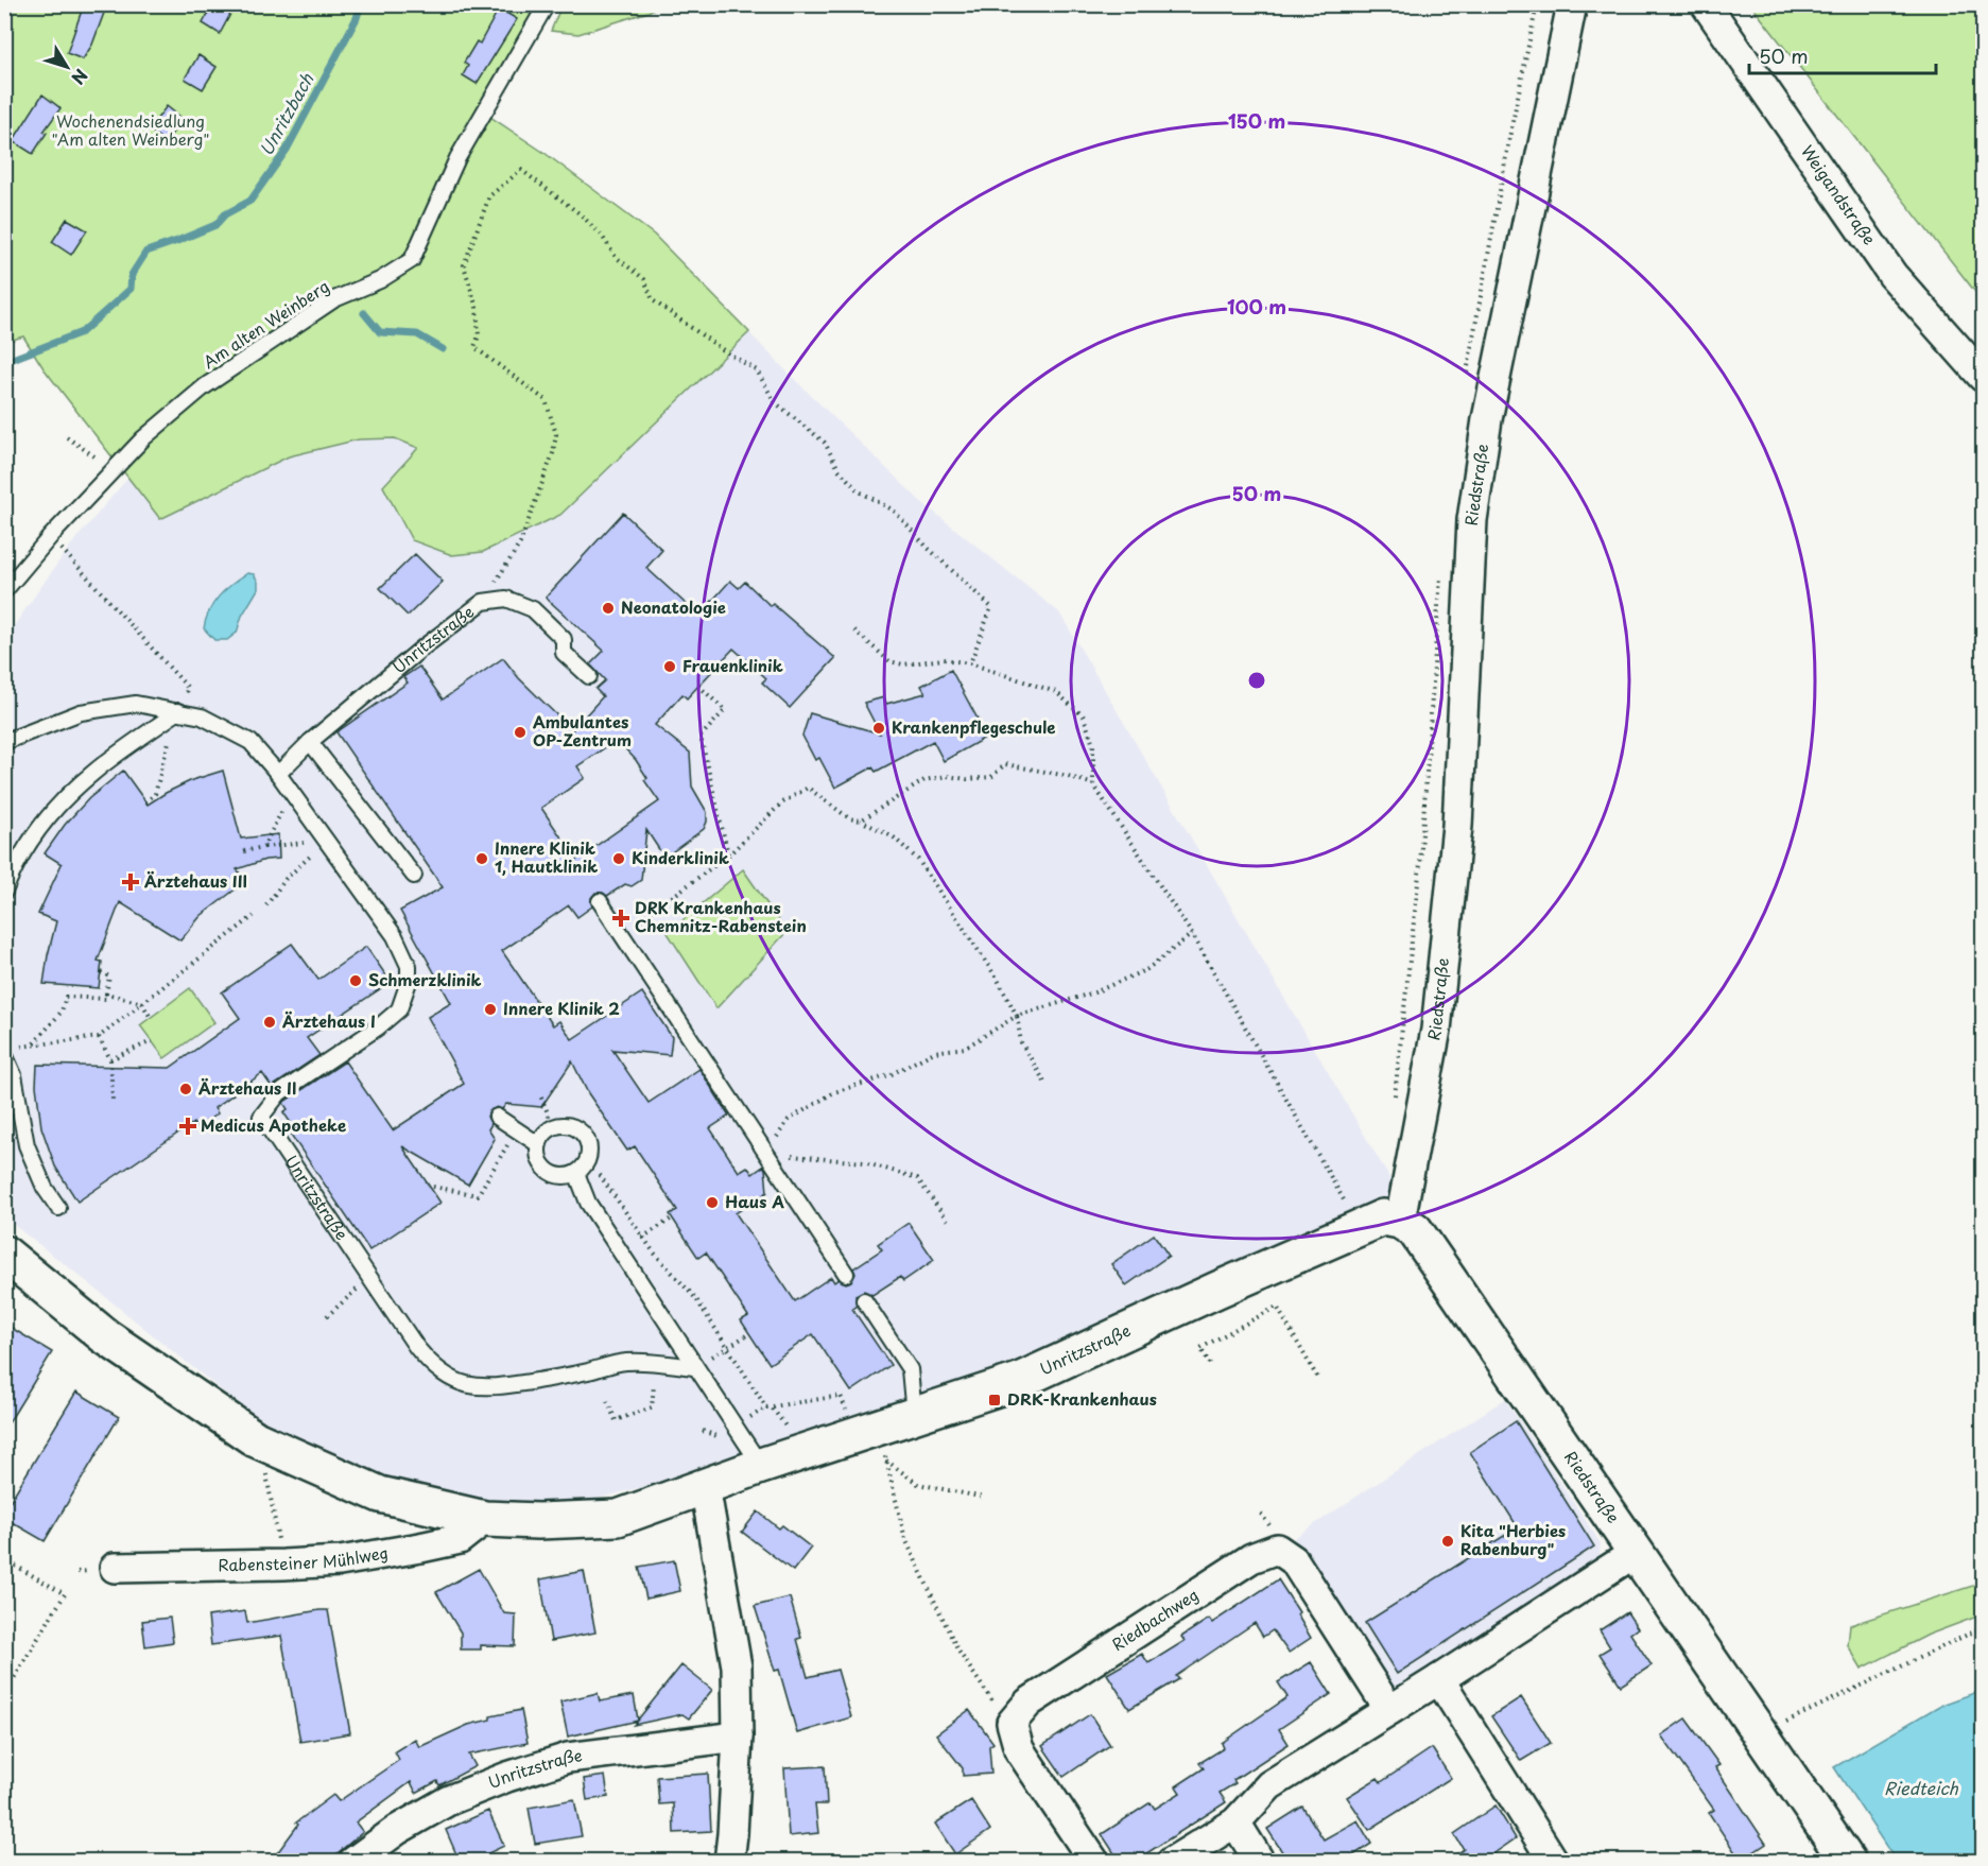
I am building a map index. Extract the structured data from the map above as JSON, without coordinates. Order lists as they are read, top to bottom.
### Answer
{
  "streets": {
    "street": [
      "Weigandstraße",
      "Riedstraße",
      "Unritzstraße",
      "Rabensteiner Mühlweg",
      "Riedbachweg"
    ],
    "lane": ["Am alten Weinberg"]
  },
  "crossings": [
    ["Riedstraße", "Unritzstraße"],
    ["Unritzstraße", "Rabensteiner Mühlweg"]
  ],
  "water": ["Unritzbach", "Riedteich"],
  "parks": ["Wochenendsiedlung \"Am alten Weinberg\""],
  "places": {
    "other": [
      "Neonatologie",
      "Frauenklinik",
      "Krankenpflegeschule",
      "Ambulantes OP-Zentrum",
      "Innere Klinik 1, Hautklinik",
      "Kinderklinik",
      "Schmerzklinik",
      "Innere Klinik 2",
      "Ärztehaus I",
      "Ärztehaus II",
      "Haus A",
      "Kita \"Herbies Rabenburg\""
    ],
    "health": ["Ärztehaus III", "DRK Krankenhaus Chemnitz-Rabenstein", "Medicus Apotheke"],
    "transit": ["DRK-Krankenhaus"]
  },
  "scale_bar": "50 m",
  "north": "bottom right",
  "rings": ["150 m", "100 m", "50 m"]
}
